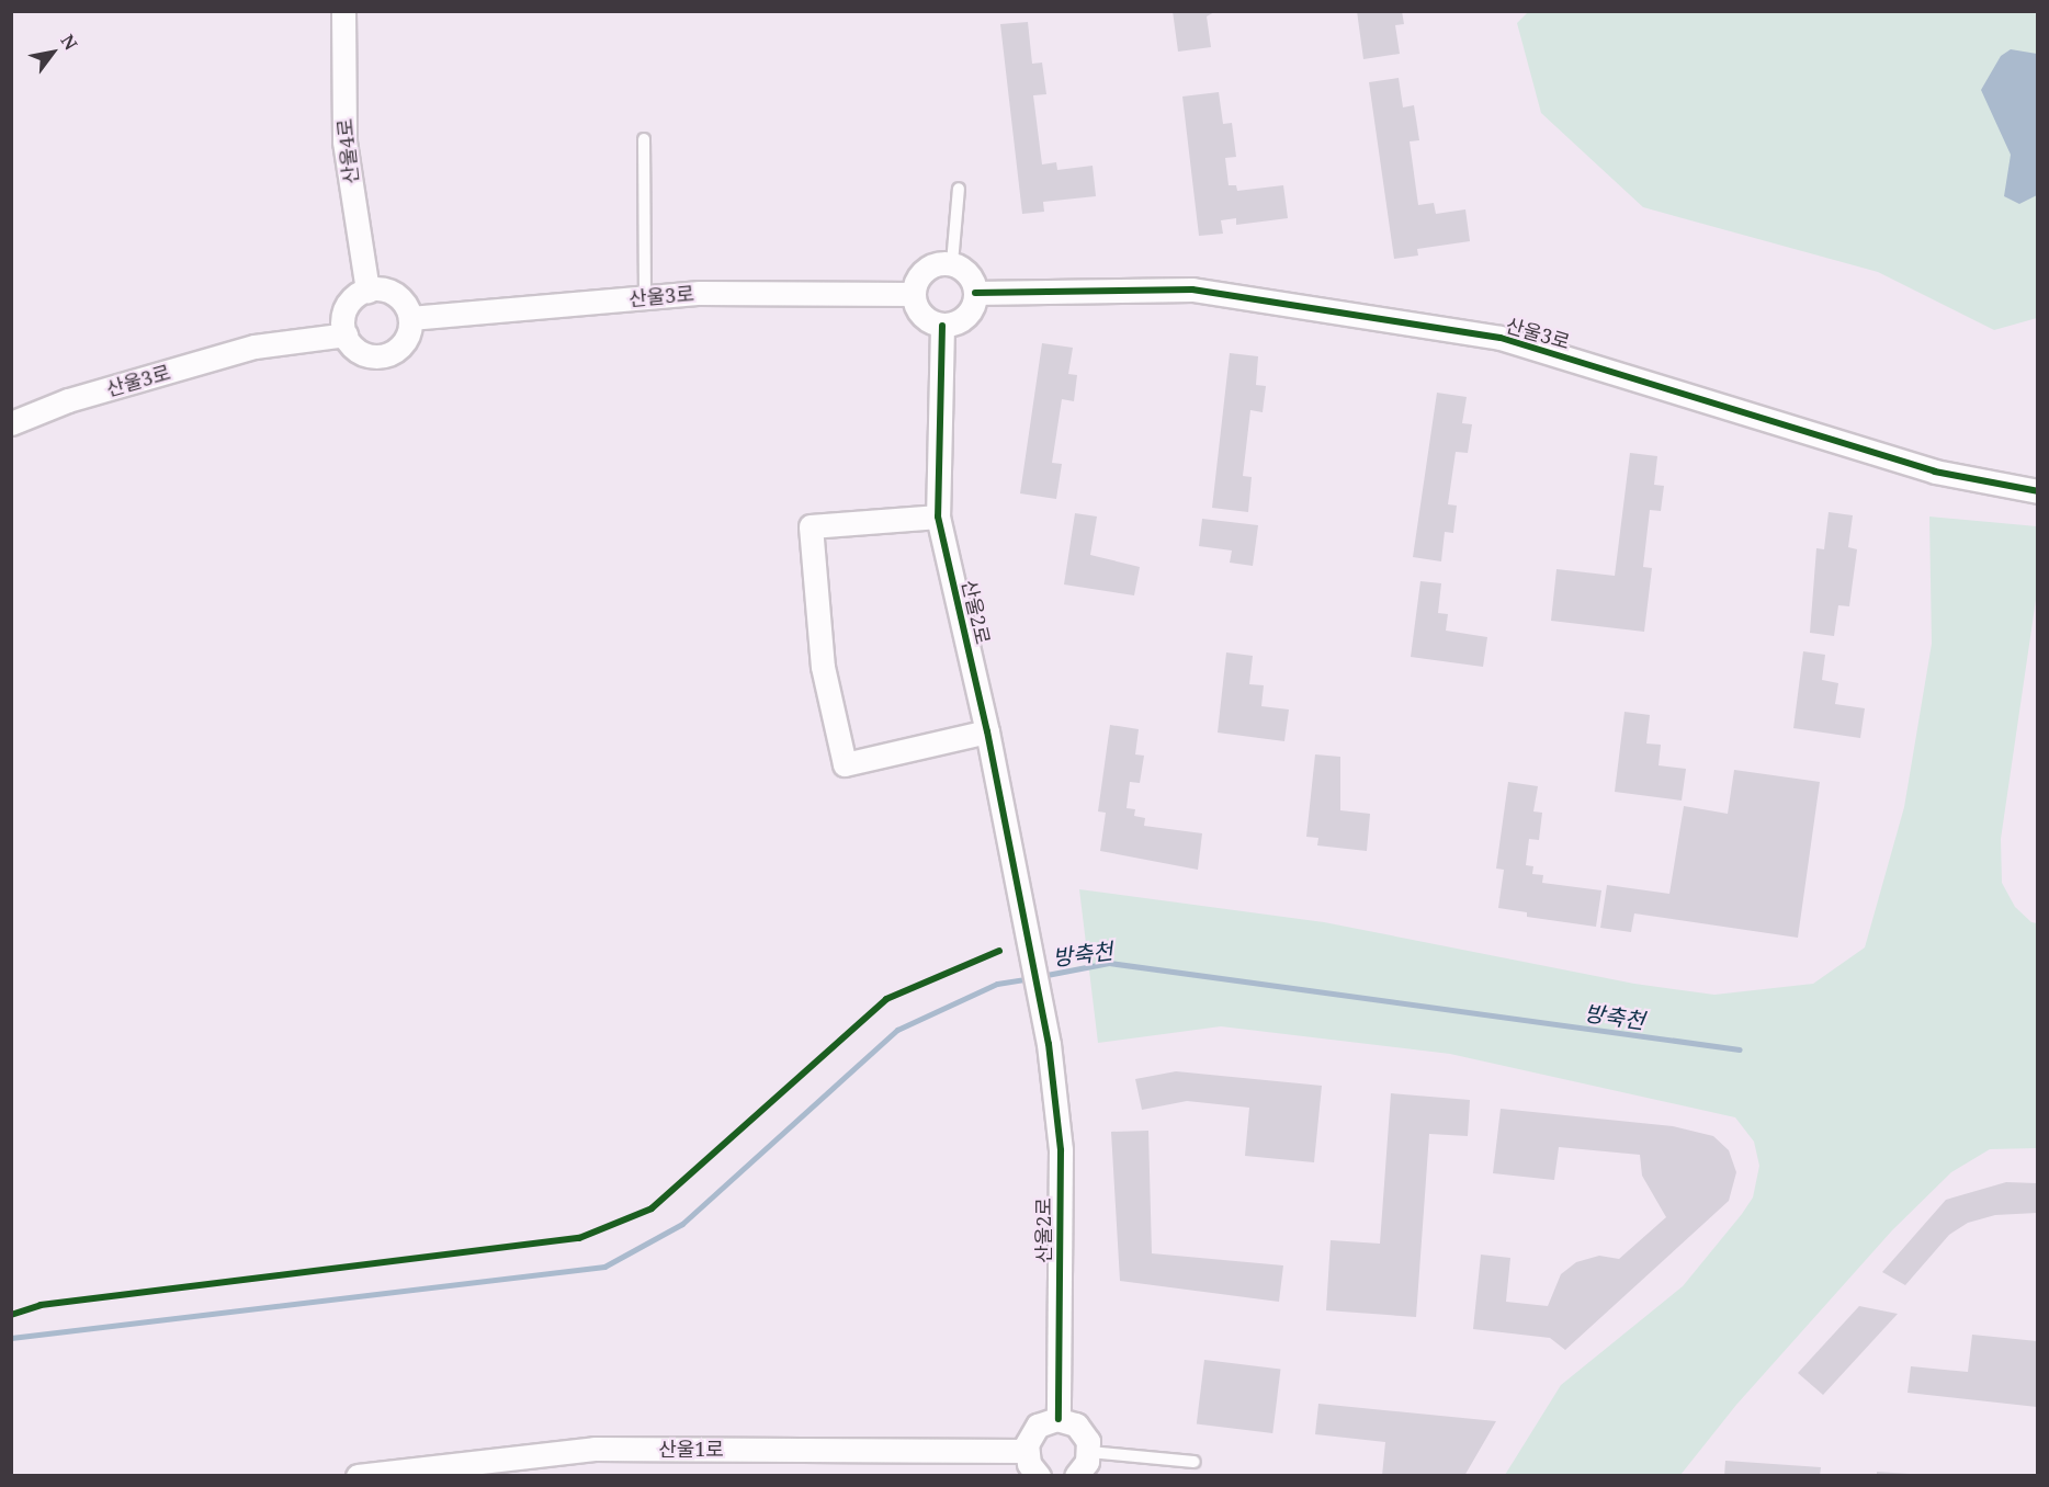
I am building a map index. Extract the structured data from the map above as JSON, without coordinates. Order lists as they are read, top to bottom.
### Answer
{
  "streets": {
    "street": [
      "산울4로",
      "산울3로",
      "산울2로",
      "산울1로"
    ]
  },
  "crossings": [
    ["산울4로", "산울3로"],
    ["산울3로", "산울2로"]
  ],
  "water": ["방축천"],
  "north": "top right"
}
